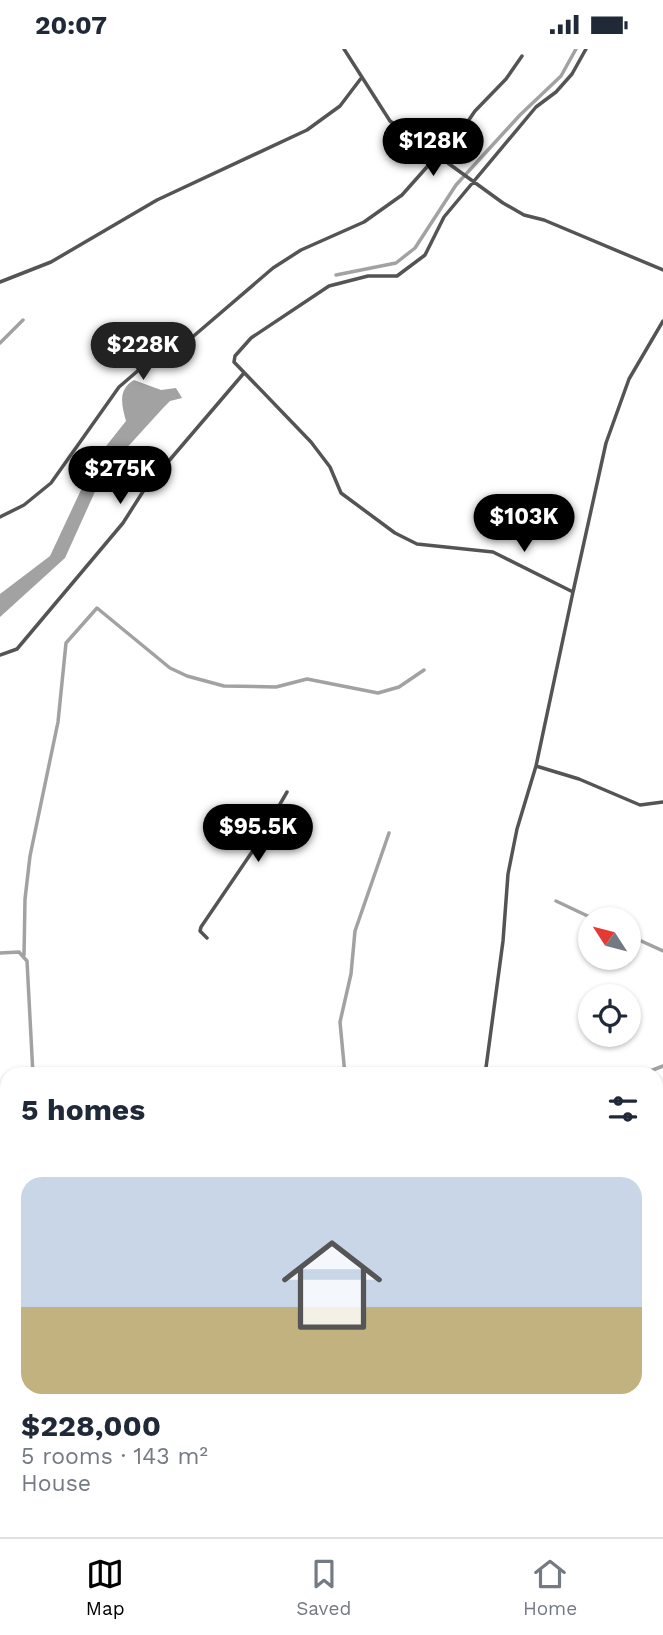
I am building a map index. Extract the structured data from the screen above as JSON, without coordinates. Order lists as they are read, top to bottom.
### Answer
{
  "north": "top left",
  "page": {
    "status": "20:07",
    "price": [
      "$128K",
      "$228K",
      "$275K",
      "$103K",
      "$95.5K"
    ],
    "heading": "5 homes",
    "list": [
      {
        "name": "$228,000",
        "note": "5 rooms · 143 m² · House"
      }
    ],
    "tabs": ["Map", "Saved", "Home"]
  }
}
